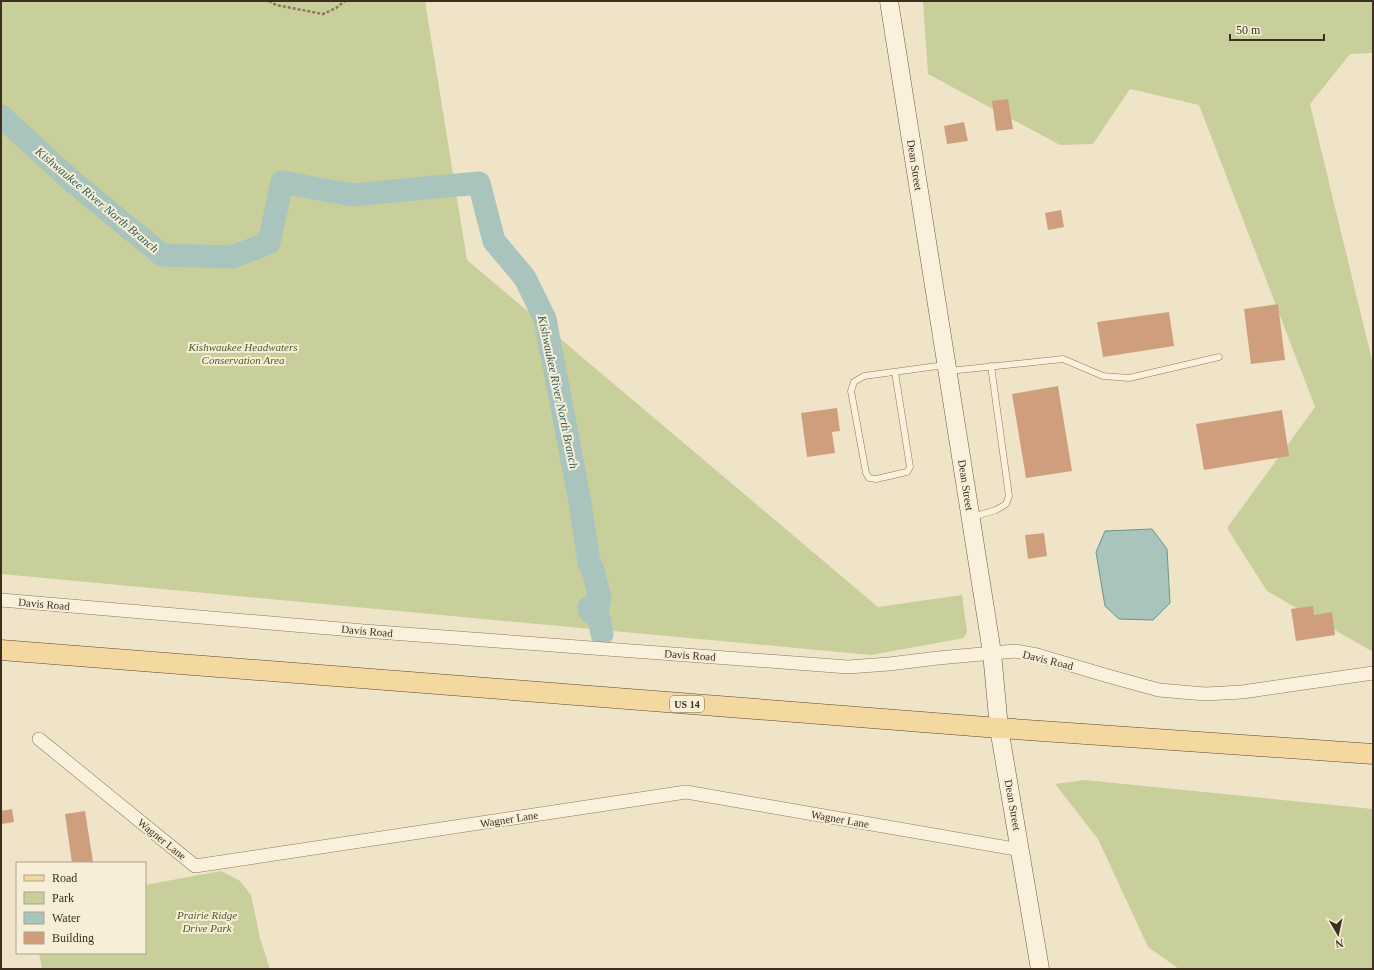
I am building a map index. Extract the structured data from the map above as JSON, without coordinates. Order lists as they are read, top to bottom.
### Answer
{
  "streets": {
    "main road": ["US 14"],
    "street": ["Dean Street", "Davis Road", "Wagner Lane"]
  },
  "crossings": [
    ["Dean Street", "Davis Road"],
    ["Dean Street", "US 14"],
    ["Dean Street", "Wagner Lane"]
  ],
  "water": ["Kishwaukee River North Branch"],
  "parks": ["Kishwaukee Headwaters Conservation Area", "Prairie Ridge Drive Park"],
  "legend": [
    "Road",
    "Park",
    "Water",
    "Building"
  ],
  "scale_bar": "50 m",
  "north": "bottom"
}
